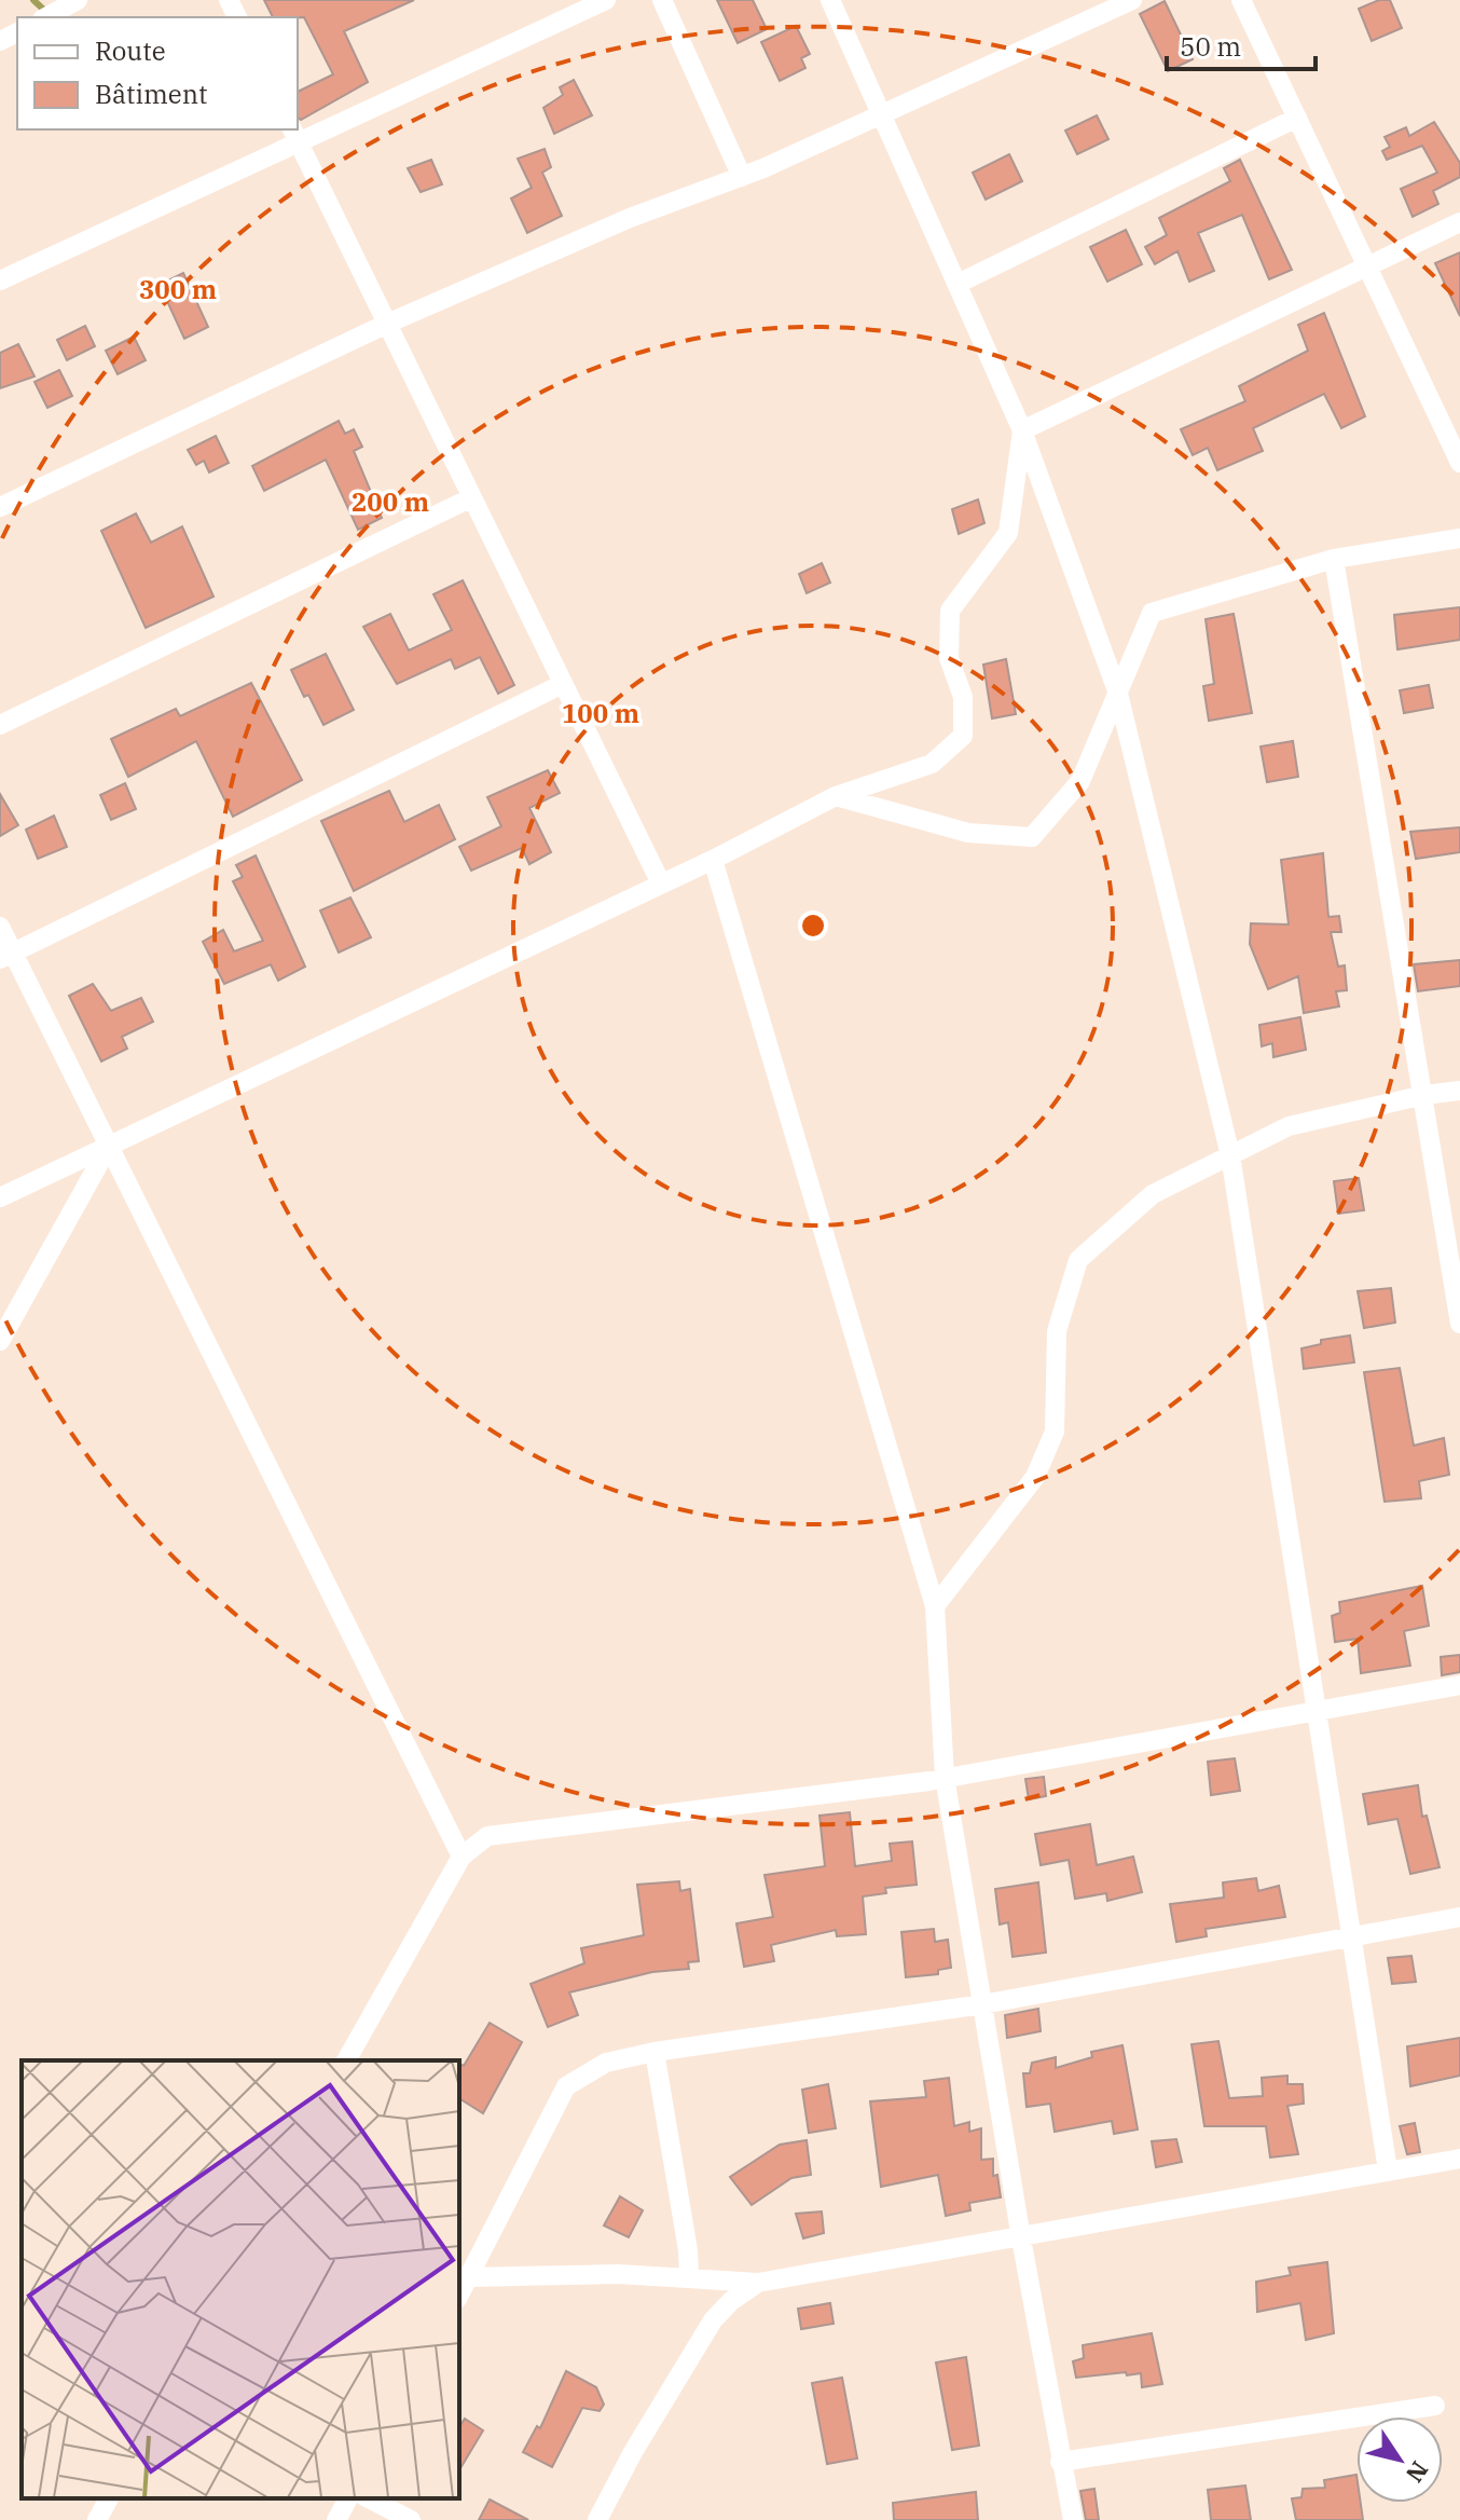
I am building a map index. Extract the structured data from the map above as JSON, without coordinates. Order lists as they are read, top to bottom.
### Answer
{
  "legend": ["Route", "Bâtiment"],
  "scale_bar": "50 m",
  "north": "bottom right",
  "rings": ["300 m", "200 m", "100 m"]
}
